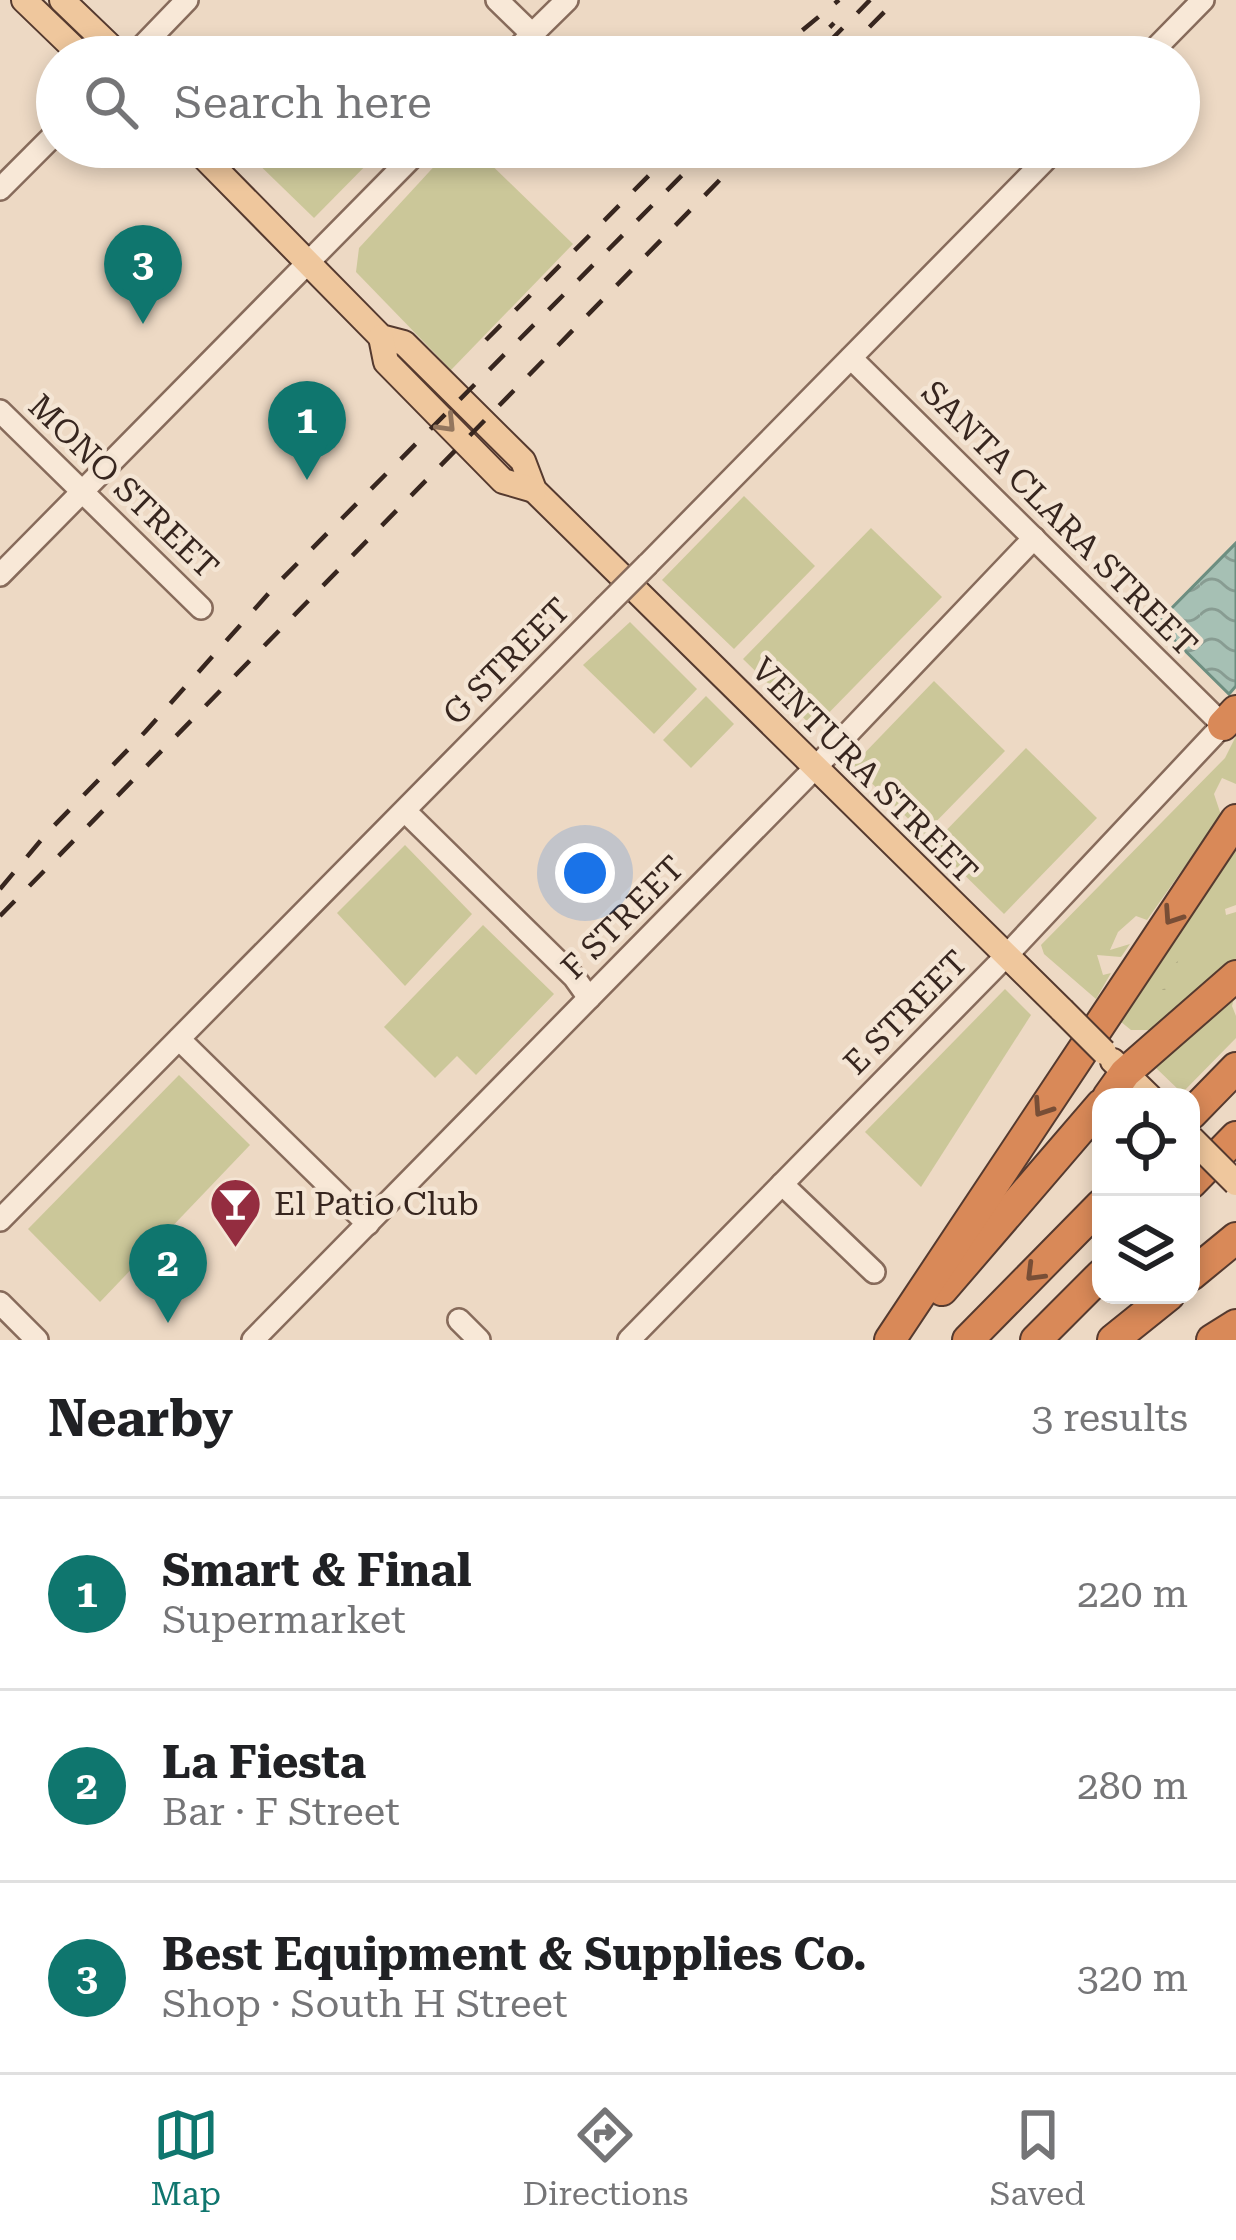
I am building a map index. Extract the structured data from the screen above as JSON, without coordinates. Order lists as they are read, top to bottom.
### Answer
{
  "streets": {
    "main road": ["VENTURA STREET"],
    "street": [
      "MONO STREET",
      "SANTA CLARA STREET",
      "G STREET",
      "F STREET",
      "E STREET"
    ]
  },
  "crossings": [
    ["SANTA CLARA STREET", "G STREET"],
    ["SANTA CLARA STREET", "F STREET"],
    ["SANTA CLARA STREET", "E STREET"],
    ["VENTURA STREET", "F STREET"],
    ["VENTURA STREET", "E STREET"]
  ],
  "places": {
    "bar": ["El Patio Club"]
  },
  "page": {
    "search": "Search here",
    "pins": ["3", "1", "2"],
    "heading": ["Nearby", "3 results"],
    "list": [
      {
        "mark": "1",
        "name": "Smart & Final",
        "note": "Supermarket",
        "value": "220 m"
      },
      {
        "mark": "2",
        "name": "La Fiesta",
        "note": "Bar · F Street",
        "value": "280 m"
      },
      {
        "mark": "3",
        "name": "Best Equipment & Supplies Co.",
        "note": "Shop · South H Street",
        "value": "320 m"
      }
    ],
    "nav": ["Map", "Directions", "Saved"]
  }
}
